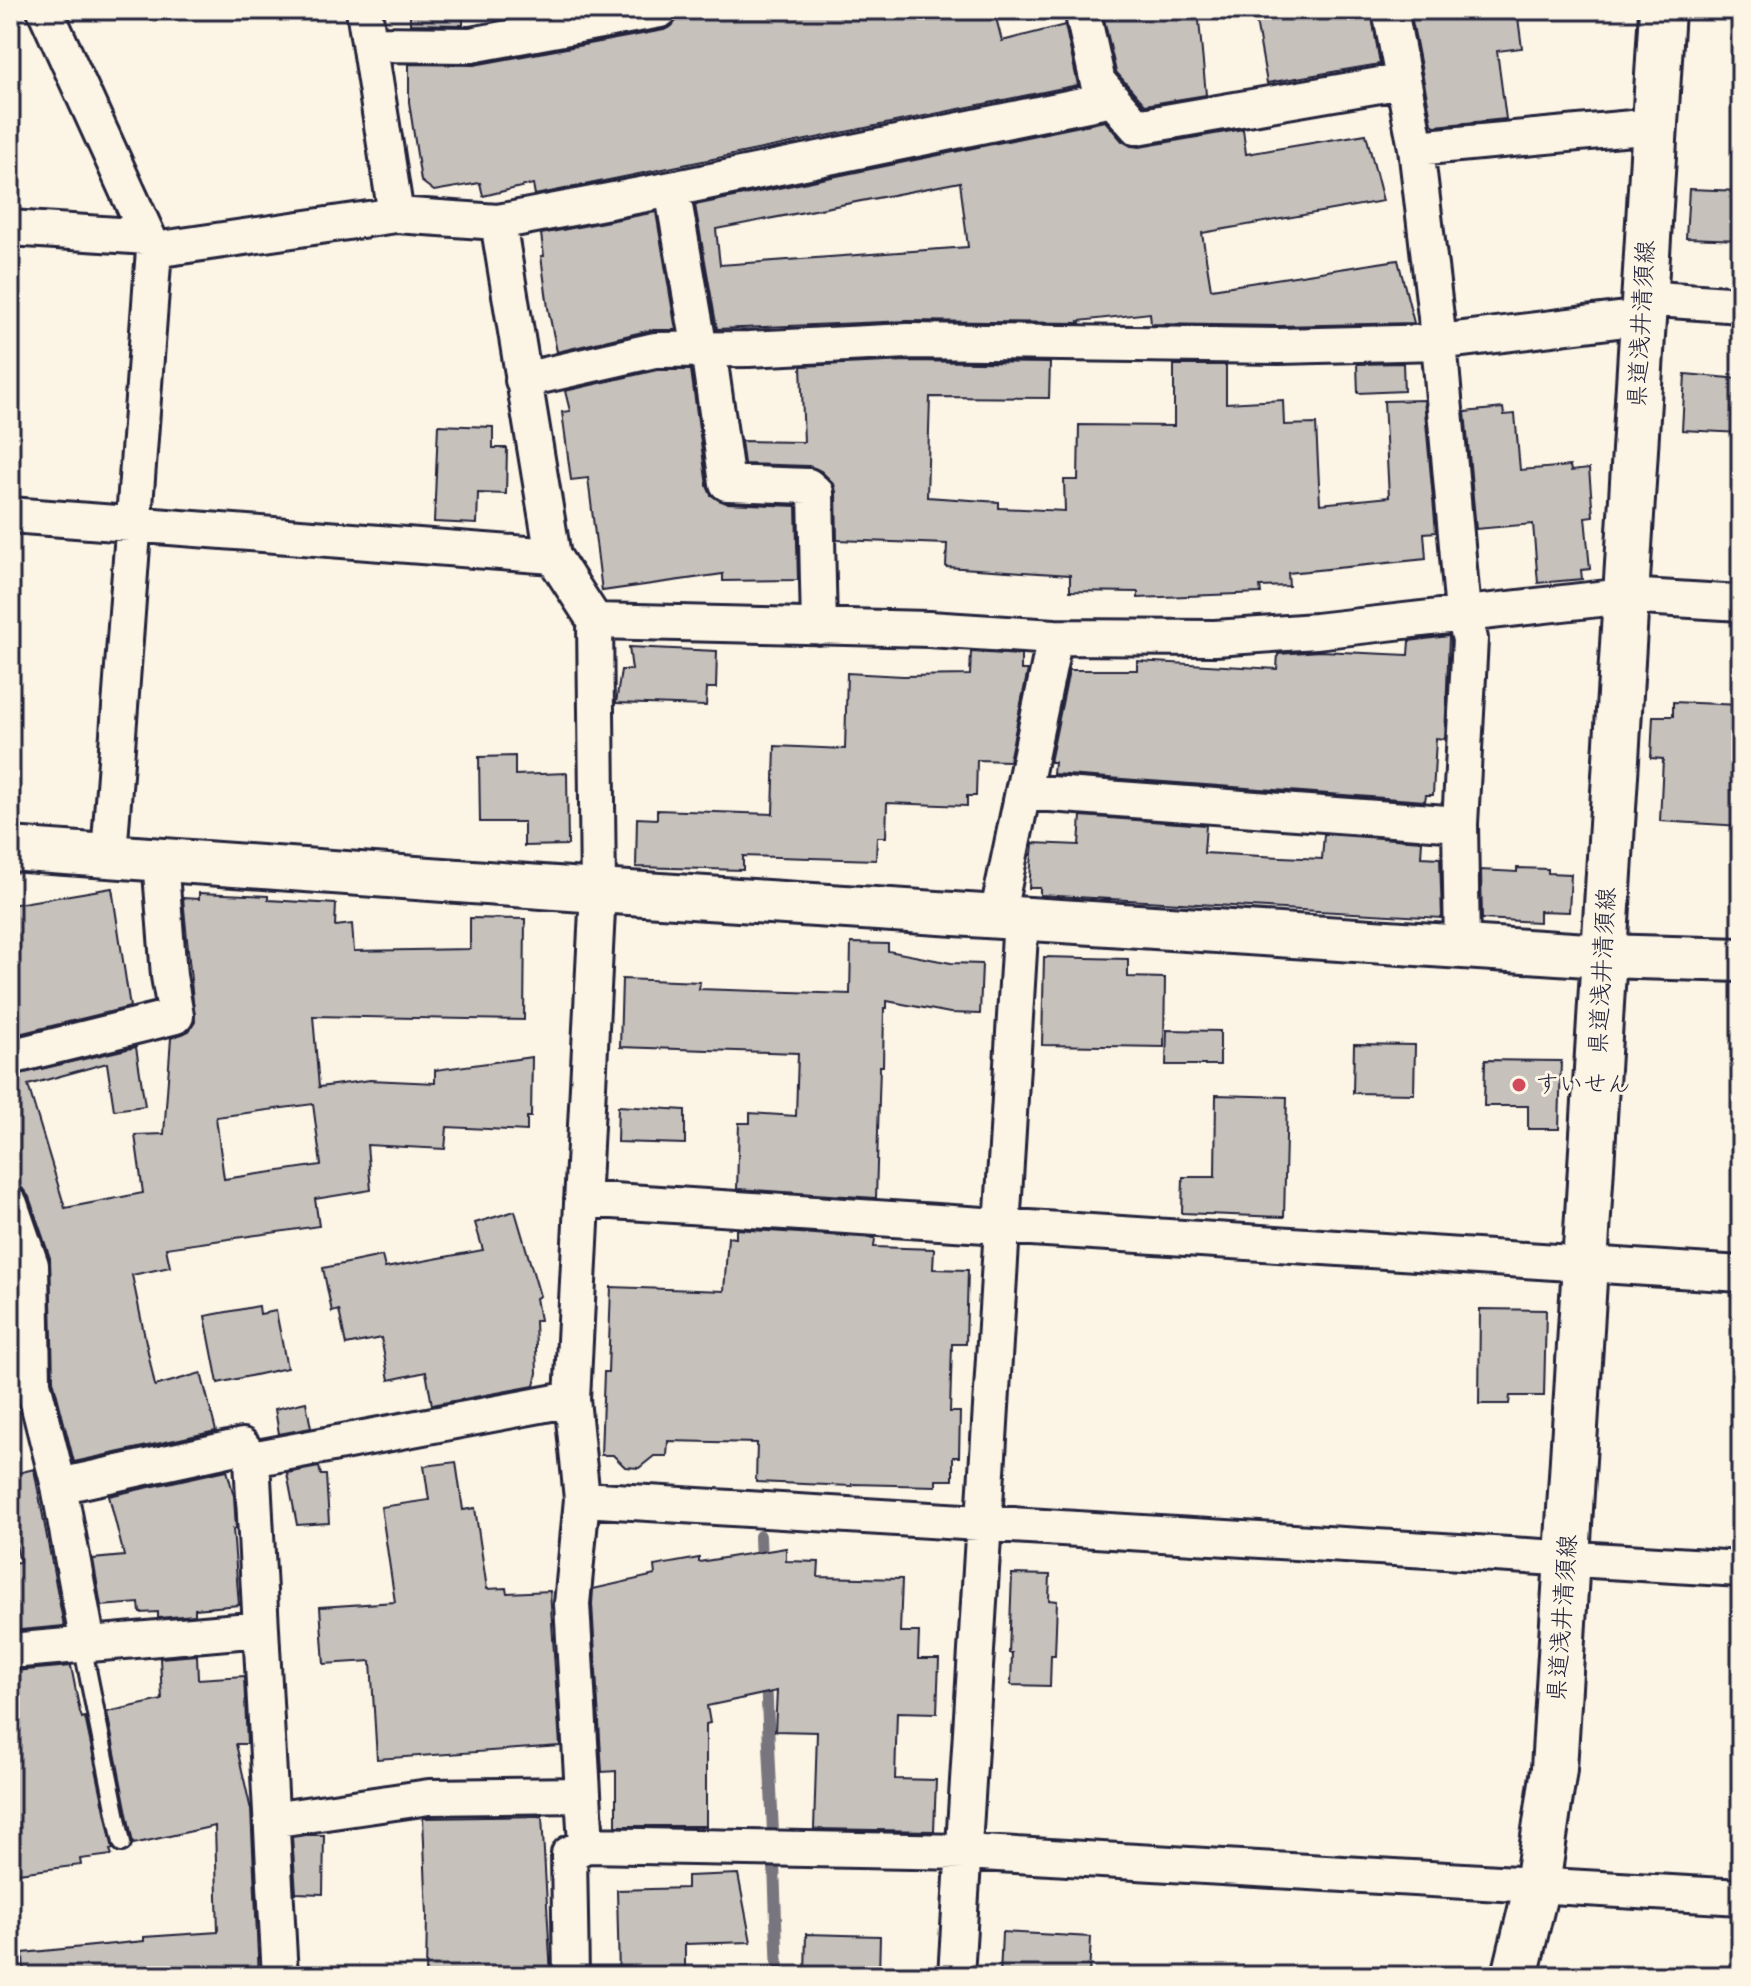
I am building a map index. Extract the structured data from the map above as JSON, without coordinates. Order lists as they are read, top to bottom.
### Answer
{
  "streets": {
    "main road": ["県道浅井清須線"]
  },
  "places": ["すいせん"]
}
